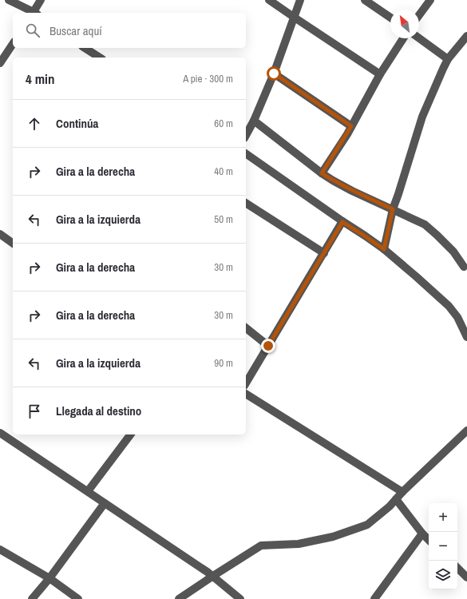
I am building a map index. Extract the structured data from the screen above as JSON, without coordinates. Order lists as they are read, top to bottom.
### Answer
{
  "north": "top left",
  "page": {
    "search": "Buscar aquí",
    "heading": ["4 min", "A pie · 300 m"],
    "list": [
      ["Continúa", "60 m"],
      ["Gira a la derecha", "40 m"],
      ["Gira a la izquierda", "50 m"],
      ["Gira a la derecha", "30 m"],
      ["Gira a la derecha", "30 m"],
      ["Gira a la izquierda", "90 m"],
      "Llegada al destino"
    ],
    "map_buttons": ["+", "−"]
  }
}
